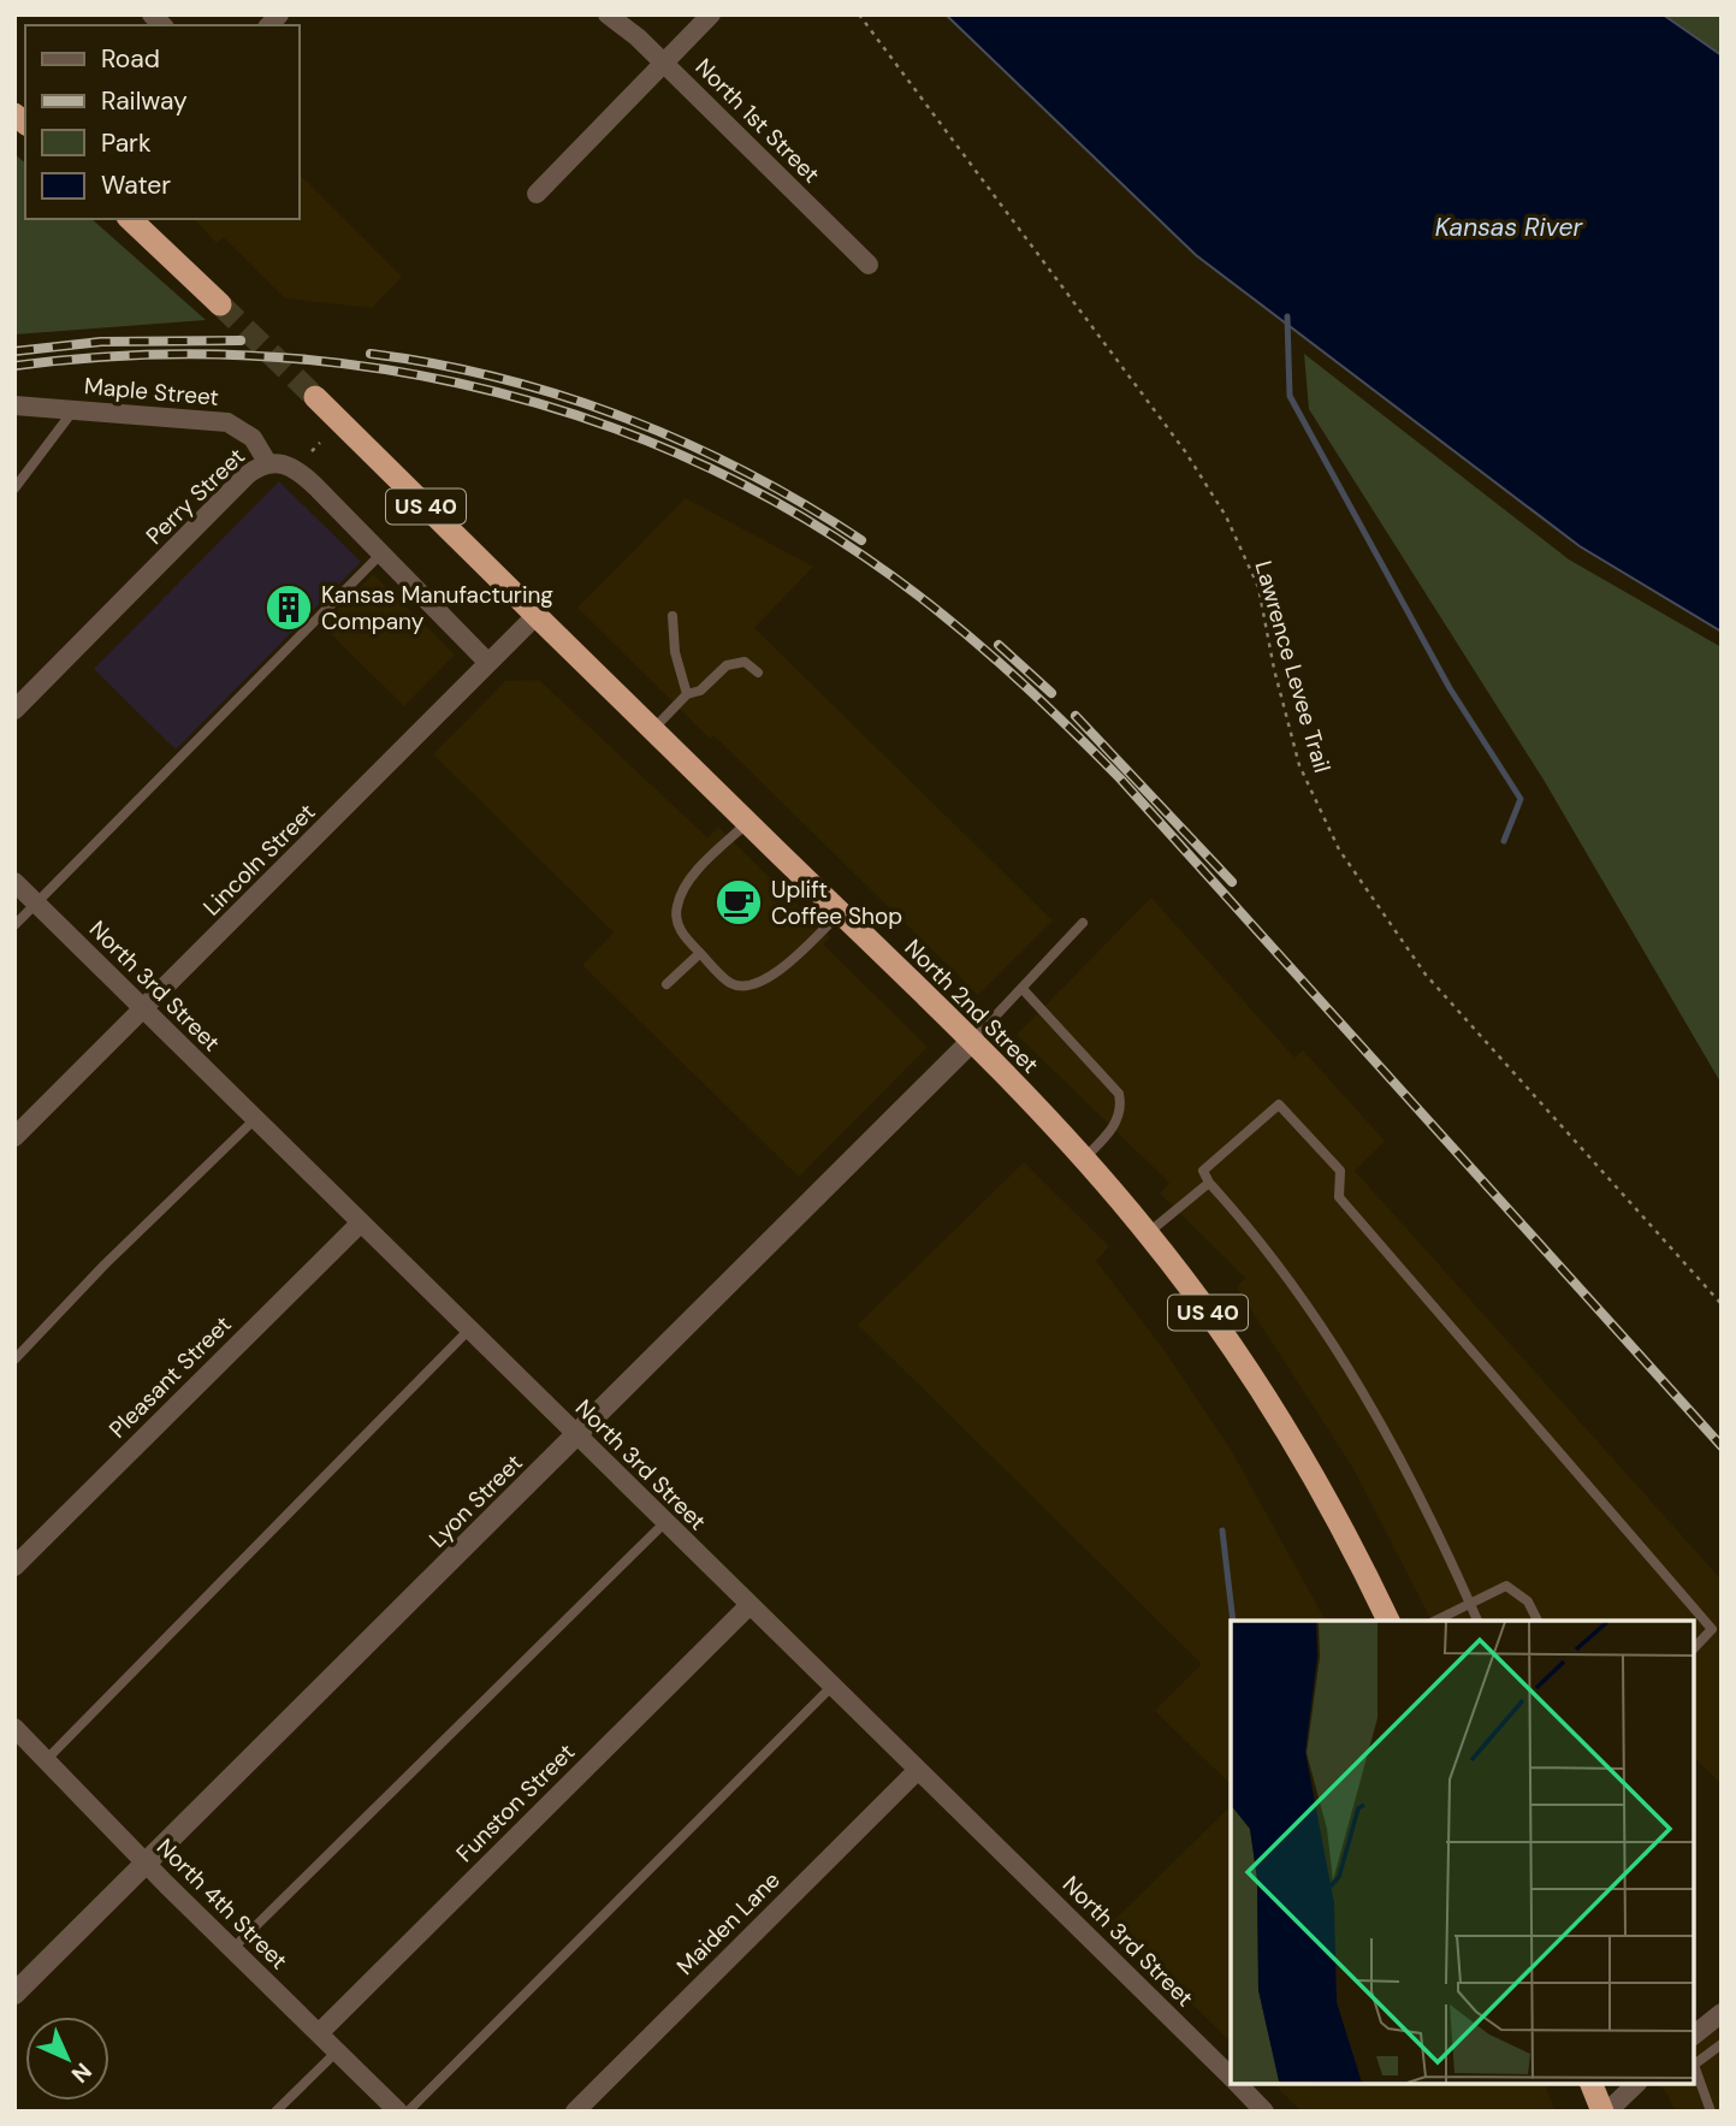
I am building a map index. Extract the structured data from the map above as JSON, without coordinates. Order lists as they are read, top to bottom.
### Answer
{
  "streets": {
    "highway": ["US 40", "North 2nd Street"],
    "street": [
      "North 1st Street",
      "Maple Street",
      "Perry Street",
      "Lincoln Street",
      "North 3rd Street",
      "Pleasant Street",
      "Lyon Street",
      "Funston Street",
      "North 4th Street",
      "Maiden Lane"
    ],
    "path": ["Lawrence Levee Trail"]
  },
  "crossings": [
    ["Maple Street", "Perry Street"],
    ["Perry Street", "Lincoln Street"],
    ["Lincoln Street", "North 3rd Street"],
    ["Lincoln Street", "North 2nd Street"],
    ["North 3rd Street", "Pleasant Street"],
    ["North 3rd Street", "Lyon Street"],
    ["North 3rd Street", "Funston Street"],
    ["North 3rd Street", "Maiden Lane"],
    ["North 2nd Street", "Lyon Street"],
    ["Lyon Street", "North 4th Street"],
    ["Funston Street", "North 4th Street"]
  ],
  "water": ["Kansas River"],
  "places": {
    "building": ["Kansas Manufacturing Company"],
    "cafe": ["Uplift Coffee Shop"]
  },
  "legend": [
    "Road",
    "Railway",
    "Park",
    "Water"
  ],
  "north": "bottom right"
}
